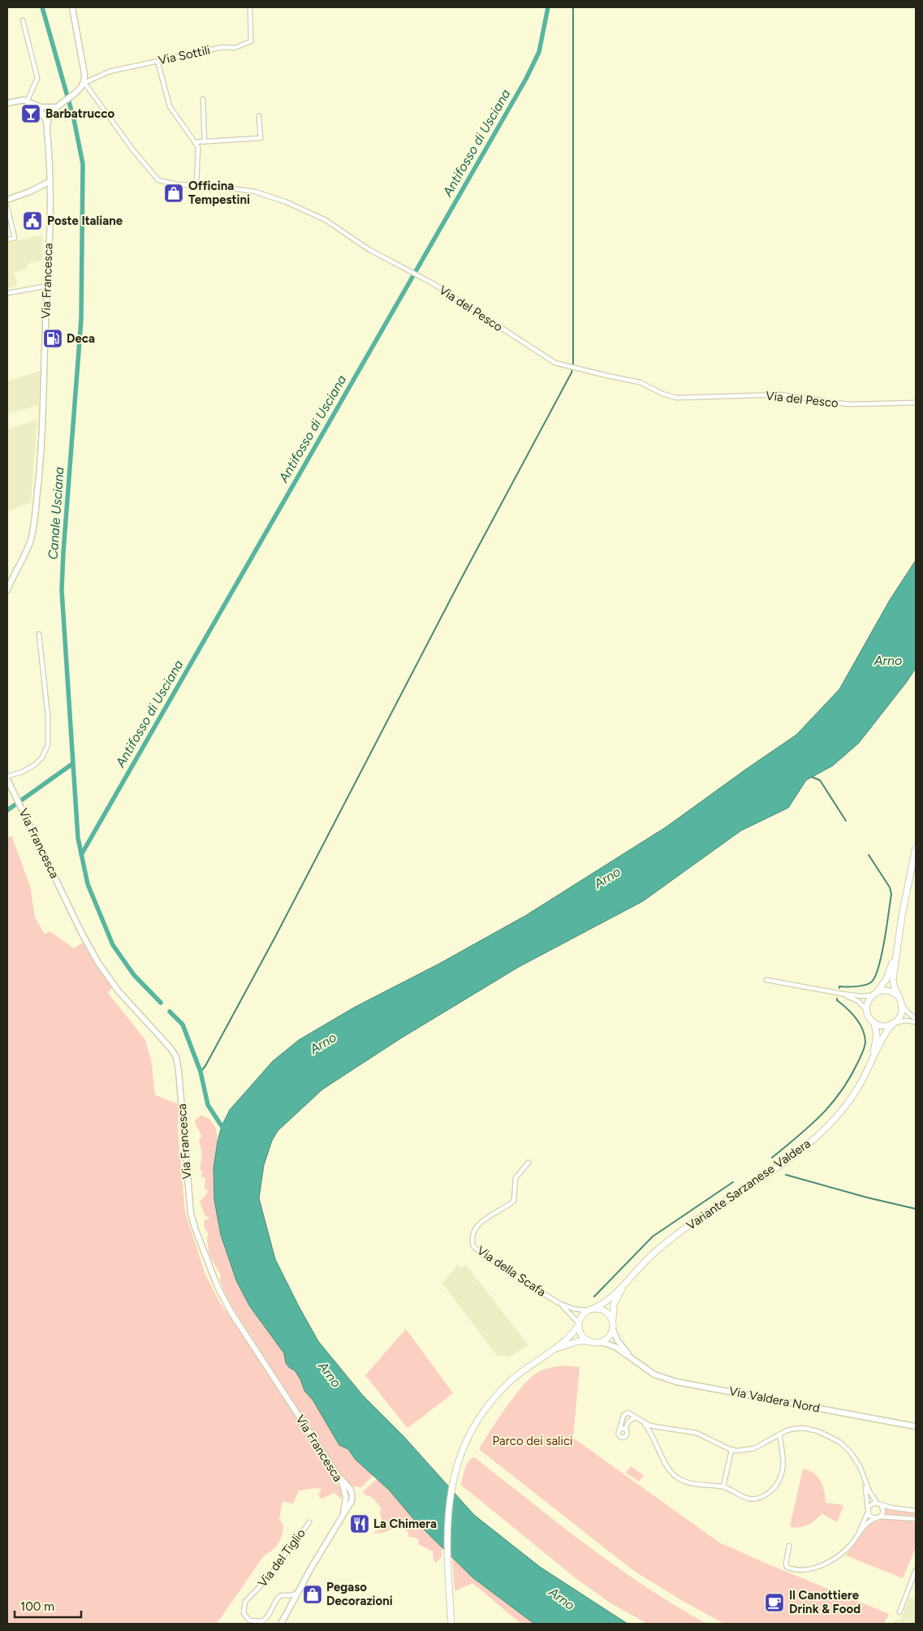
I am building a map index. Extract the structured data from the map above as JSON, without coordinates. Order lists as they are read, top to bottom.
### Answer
{
  "streets": {
    "main road": ["Via Francesca", "Variante Sarzanese Valdera", "Via Valdera Nord"],
    "street": [
      "Via Sottili",
      "Via del Pesco",
      "Via della Scafa",
      "Via del Tiglio"
    ]
  },
  "crossings": [
    ["Via Sottili", "Via Francesca"],
    ["Via Sottili", "Via del Pesco"],
    ["Via Francesca", "Via del Pesco"],
    ["Via Francesca", "Via del Tiglio"]
  ],
  "water": ["Antifosso di Usciana", "Canale Usciana", "Arno"],
  "parks": ["Parco dei salici"],
  "places": {
    "bar": ["Barbatrucco"],
    "shop": ["Officina Tempestini", "Pegaso Decorazioni"],
    "public building": ["Poste Italiane"],
    "fuel station": ["Deca"],
    "restaurant": ["La Chimera"],
    "cafe": ["Il Canottiere Drink & Food"]
  },
  "scale_bar": "100 m"
}
